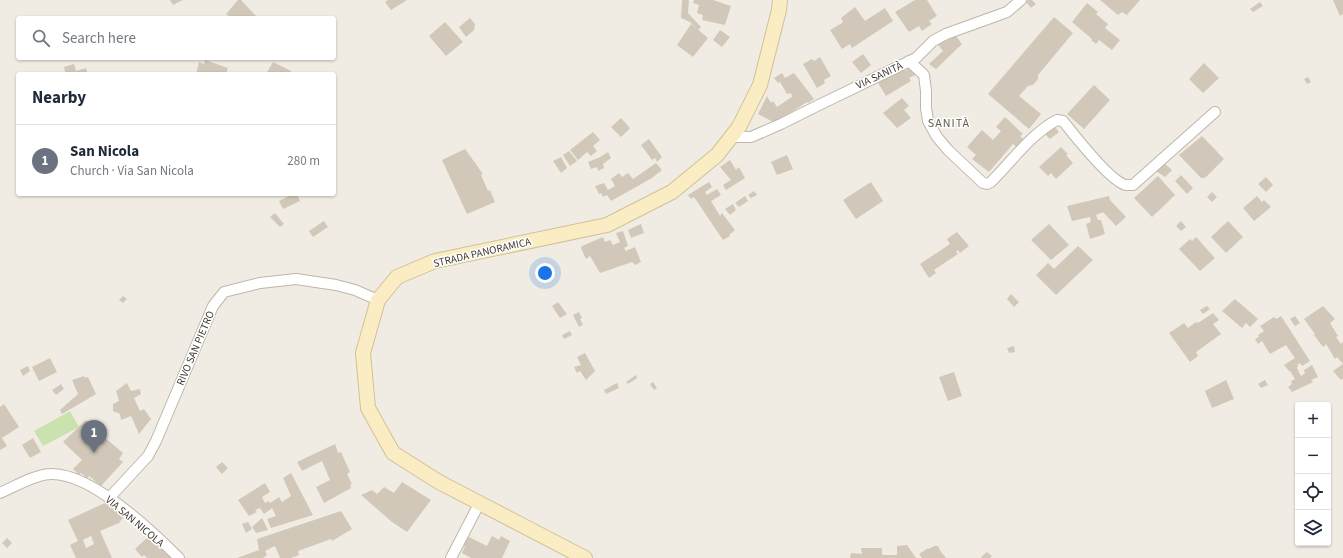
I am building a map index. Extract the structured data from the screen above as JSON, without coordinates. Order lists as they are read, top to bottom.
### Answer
{
  "streets": {
    "main road": ["STRADA PANORAMICA"],
    "street": ["VIA SANITÀ", "RIVO SAN PIETRO", "VIA SAN NICOLA"]
  },
  "crossings": [
    ["VIA SANITÀ", "STRADA PANORAMICA"],
    ["STRADA PANORAMICA", "RIVO SAN PIETRO"],
    ["RIVO SAN PIETRO", "VIA SAN NICOLA"]
  ],
  "districts": ["SANITÀ"],
  "page": {
    "search": "Search here",
    "heading": "Nearby",
    "list": [
      {
        "mark": "1",
        "name": "San Nicola",
        "note": "Church · Via San Nicola",
        "value": "280 m"
      }
    ],
    "map_buttons": ["+", "−"],
    "pins": "1"
  }
}
